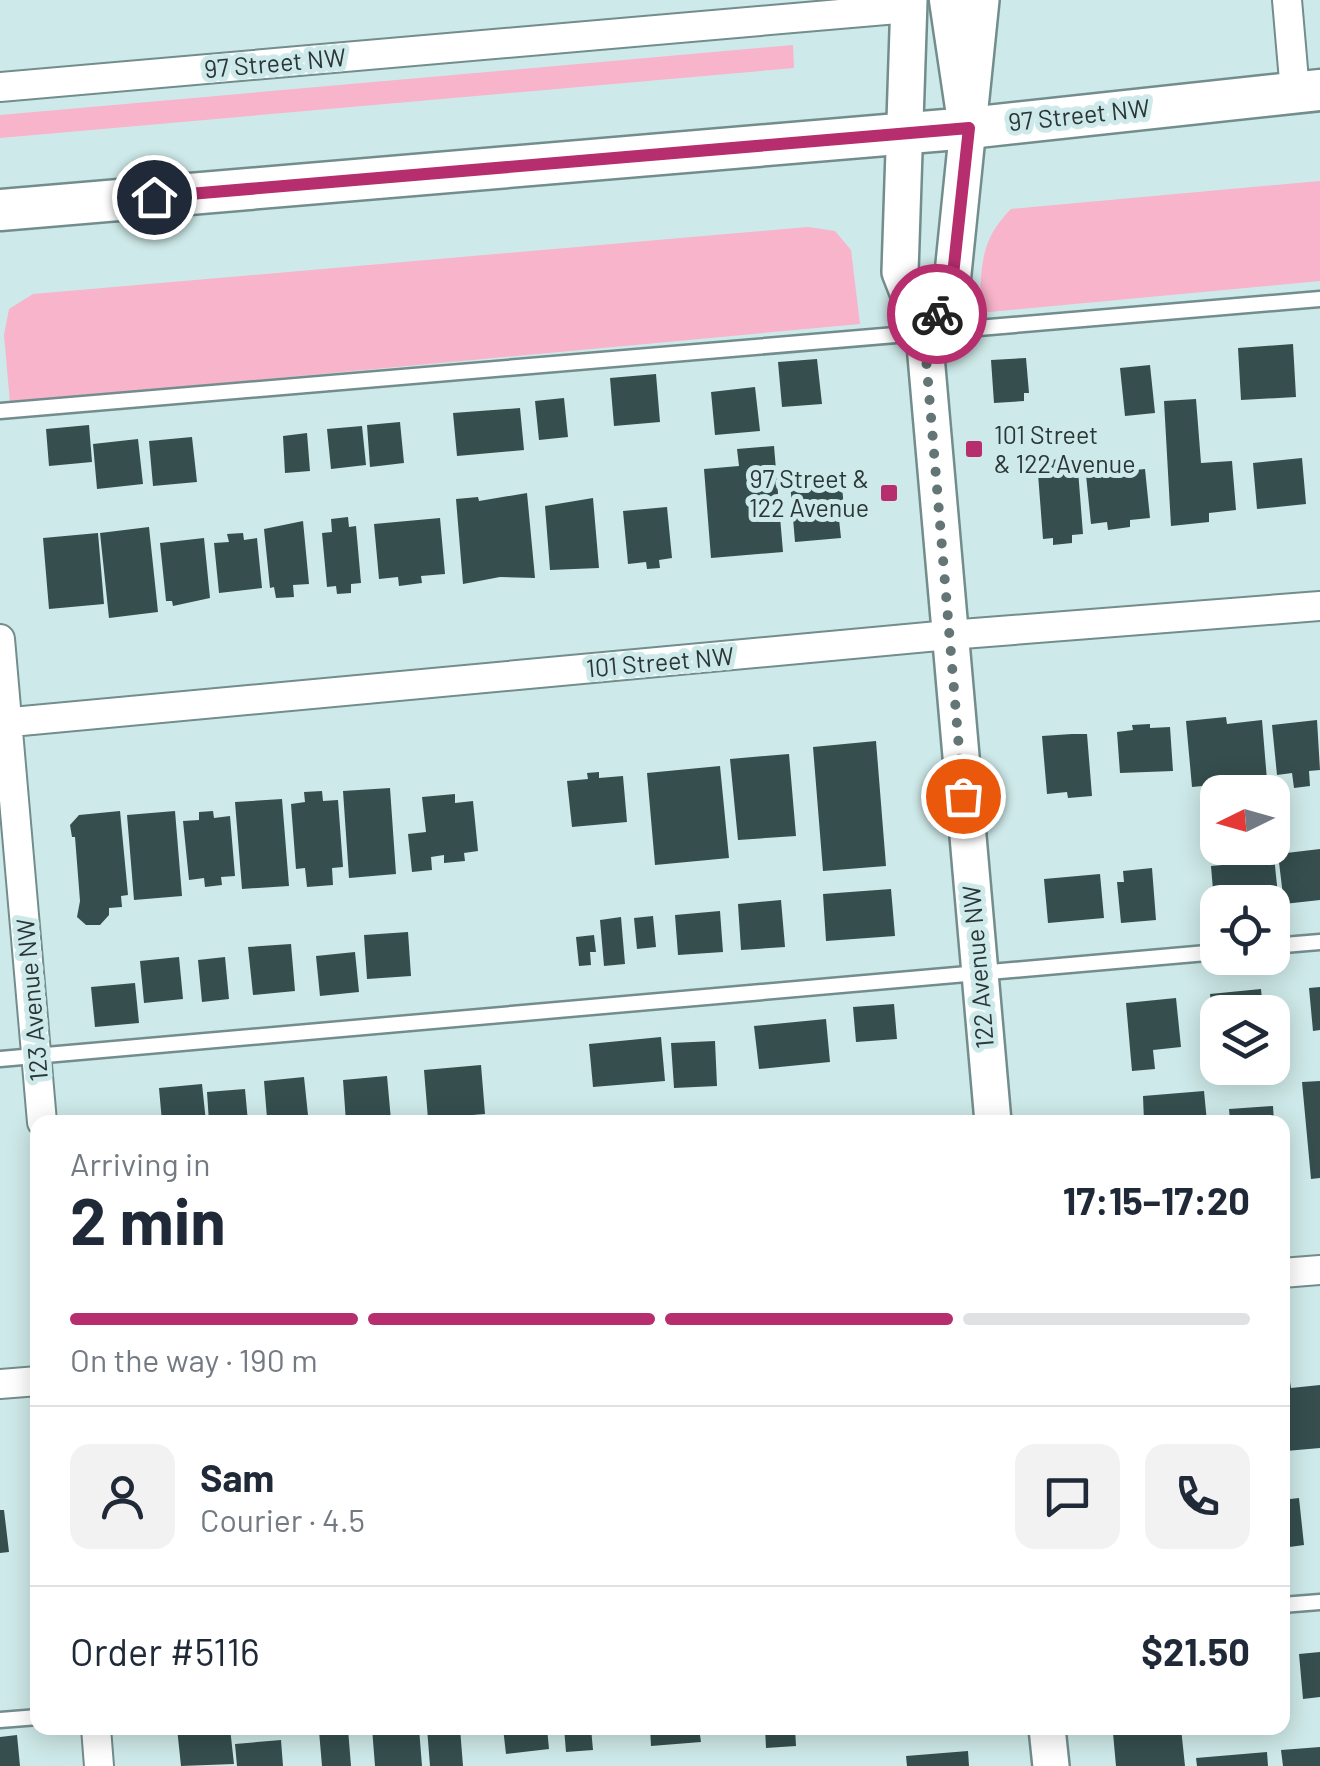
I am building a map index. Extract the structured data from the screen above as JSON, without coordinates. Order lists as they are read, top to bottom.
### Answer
{
  "streets": {
    "main road": ["97 Street NW"],
    "street": ["101 Street NW", "122 Avenue NW", "123 Avenue NW"]
  },
  "crossings": [
    ["97 Street NW", "122 Avenue NW"],
    ["101 Street NW", "122 Avenue NW"],
    ["101 Street NW", "123 Avenue NW"]
  ],
  "places": {
    "transit": ["101 Street & 122 Avenue", "97 Street & 122 Avenue"]
  },
  "north": "left",
  "page": {
    "heading": ["2 min", "Arriving in", "17:15–17:20"],
    "panel": [
      "Sam",
      "Courier · 4.5",
      "Order #5116",
      "$21.50"
    ],
    "bar": "On the way · 190 m"
  }
}
